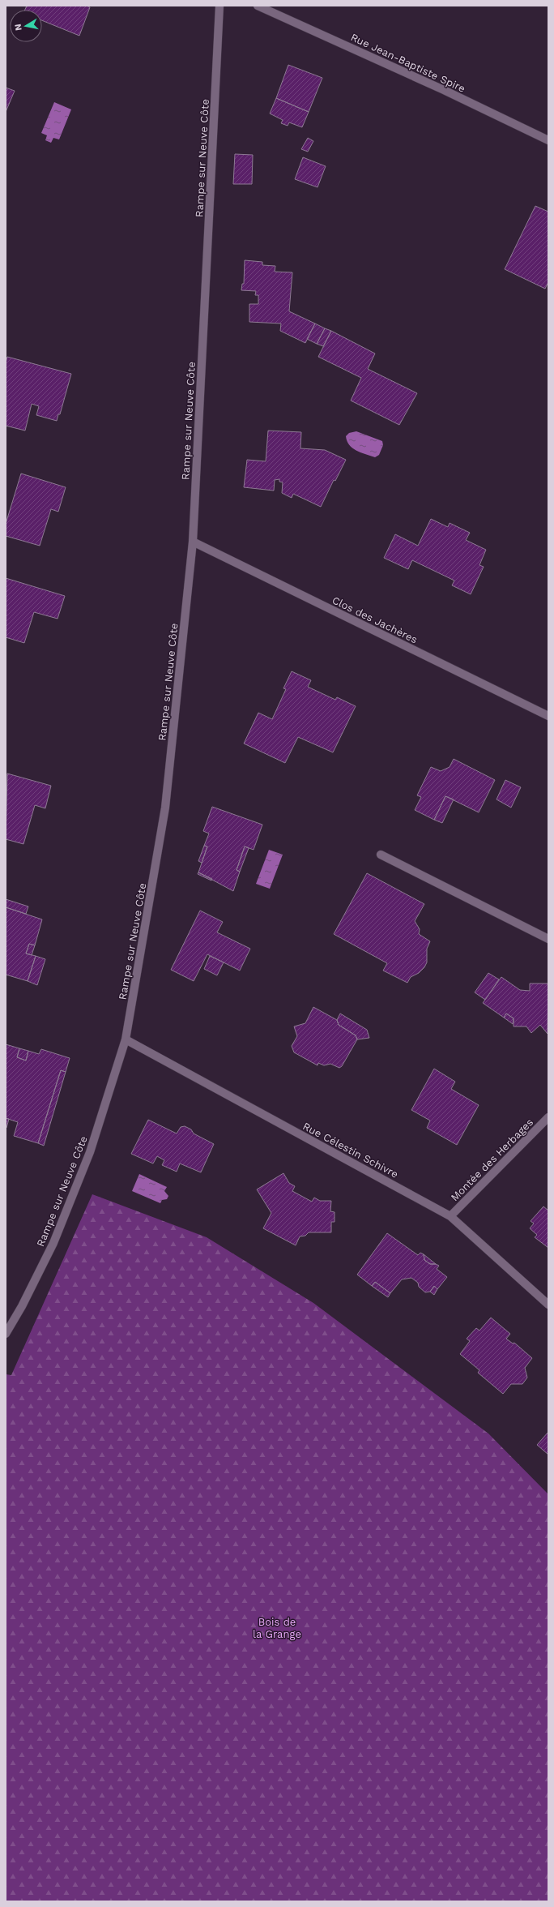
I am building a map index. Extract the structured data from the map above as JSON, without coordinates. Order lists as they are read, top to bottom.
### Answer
{
  "streets": {
    "street": [
      "Rue Jean-Baptiste Spire",
      "Rampe sur Neuve Côte",
      "Clos des Jachères",
      "Rue Célestin Schivre",
      "Montée des Herbages"
    ]
  },
  "crossings": [
    ["Rampe sur Neuve Côte", "Clos des Jachères"],
    ["Rampe sur Neuve Côte", "Rue Célestin Schivre"],
    ["Rue Célestin Schivre", "Montée des Herbages"]
  ],
  "parks": ["Bois de la Grange"],
  "north": "left"
}
